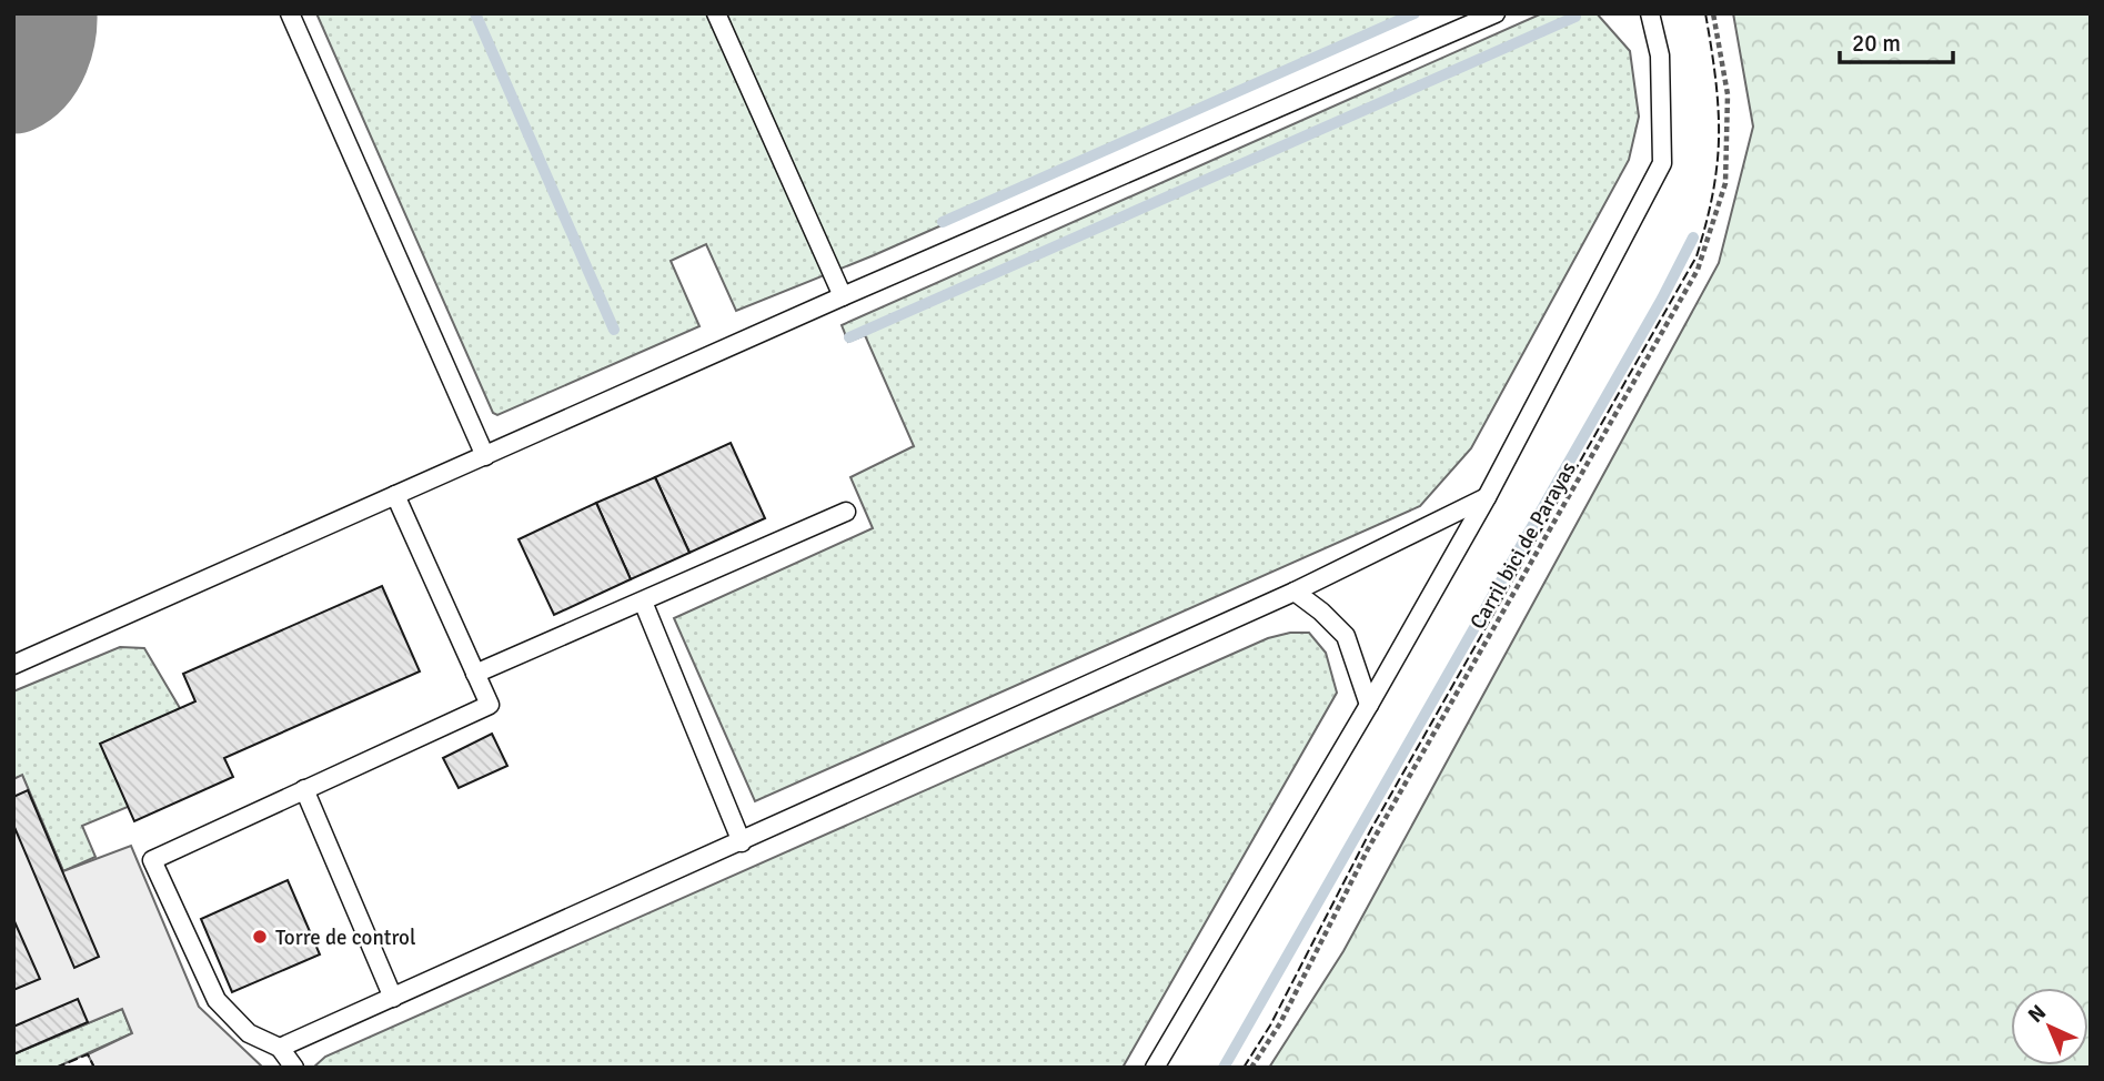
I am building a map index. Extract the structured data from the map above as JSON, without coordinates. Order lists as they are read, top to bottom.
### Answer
{
  "streets": {
    "path": ["Carril bici de Parayas"]
  },
  "places": ["Torre de control"],
  "scale_bar": "20 m",
  "north": "top left"
}
